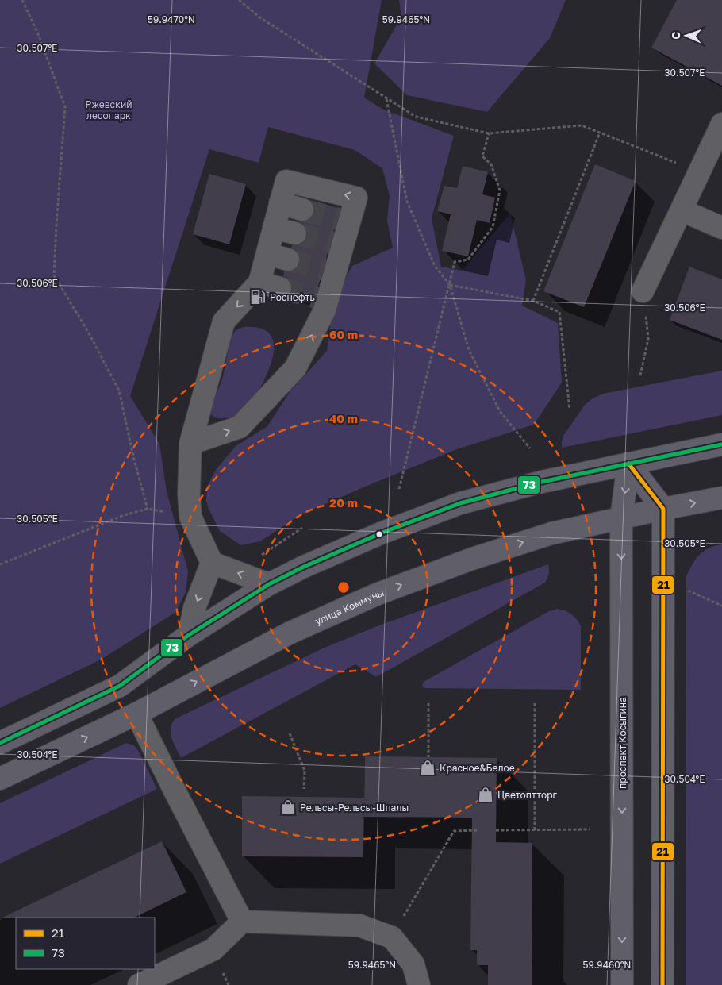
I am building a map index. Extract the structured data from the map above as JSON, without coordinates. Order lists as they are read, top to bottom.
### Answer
{
  "streets": {
    "main road": ["улица Коммуны", "проспект Косыгина"]
  },
  "crossings": [
    ["улица Коммуны", "проспект Косыгина"]
  ],
  "parks": ["Ржевский лесопарк"],
  "places": {
    "fuel station": ["Роснефть"],
    "shop": ["Красное&Белое", "Цветоптторг", "Рельсы-Рельсы-Шпалы"]
  },
  "lines": ["transit line 73", "transit line 21"],
  "legend": ["21", "73"],
  "north": "left",
  "coordinates": [
    "59.9470°N",
    "59.9465°N",
    "30.507°E",
    "30.506°E",
    "30.505°E",
    "30.504°E",
    "59.9460°N"
  ],
  "rings": ["60 m", "40 m", "20 m"]
}
